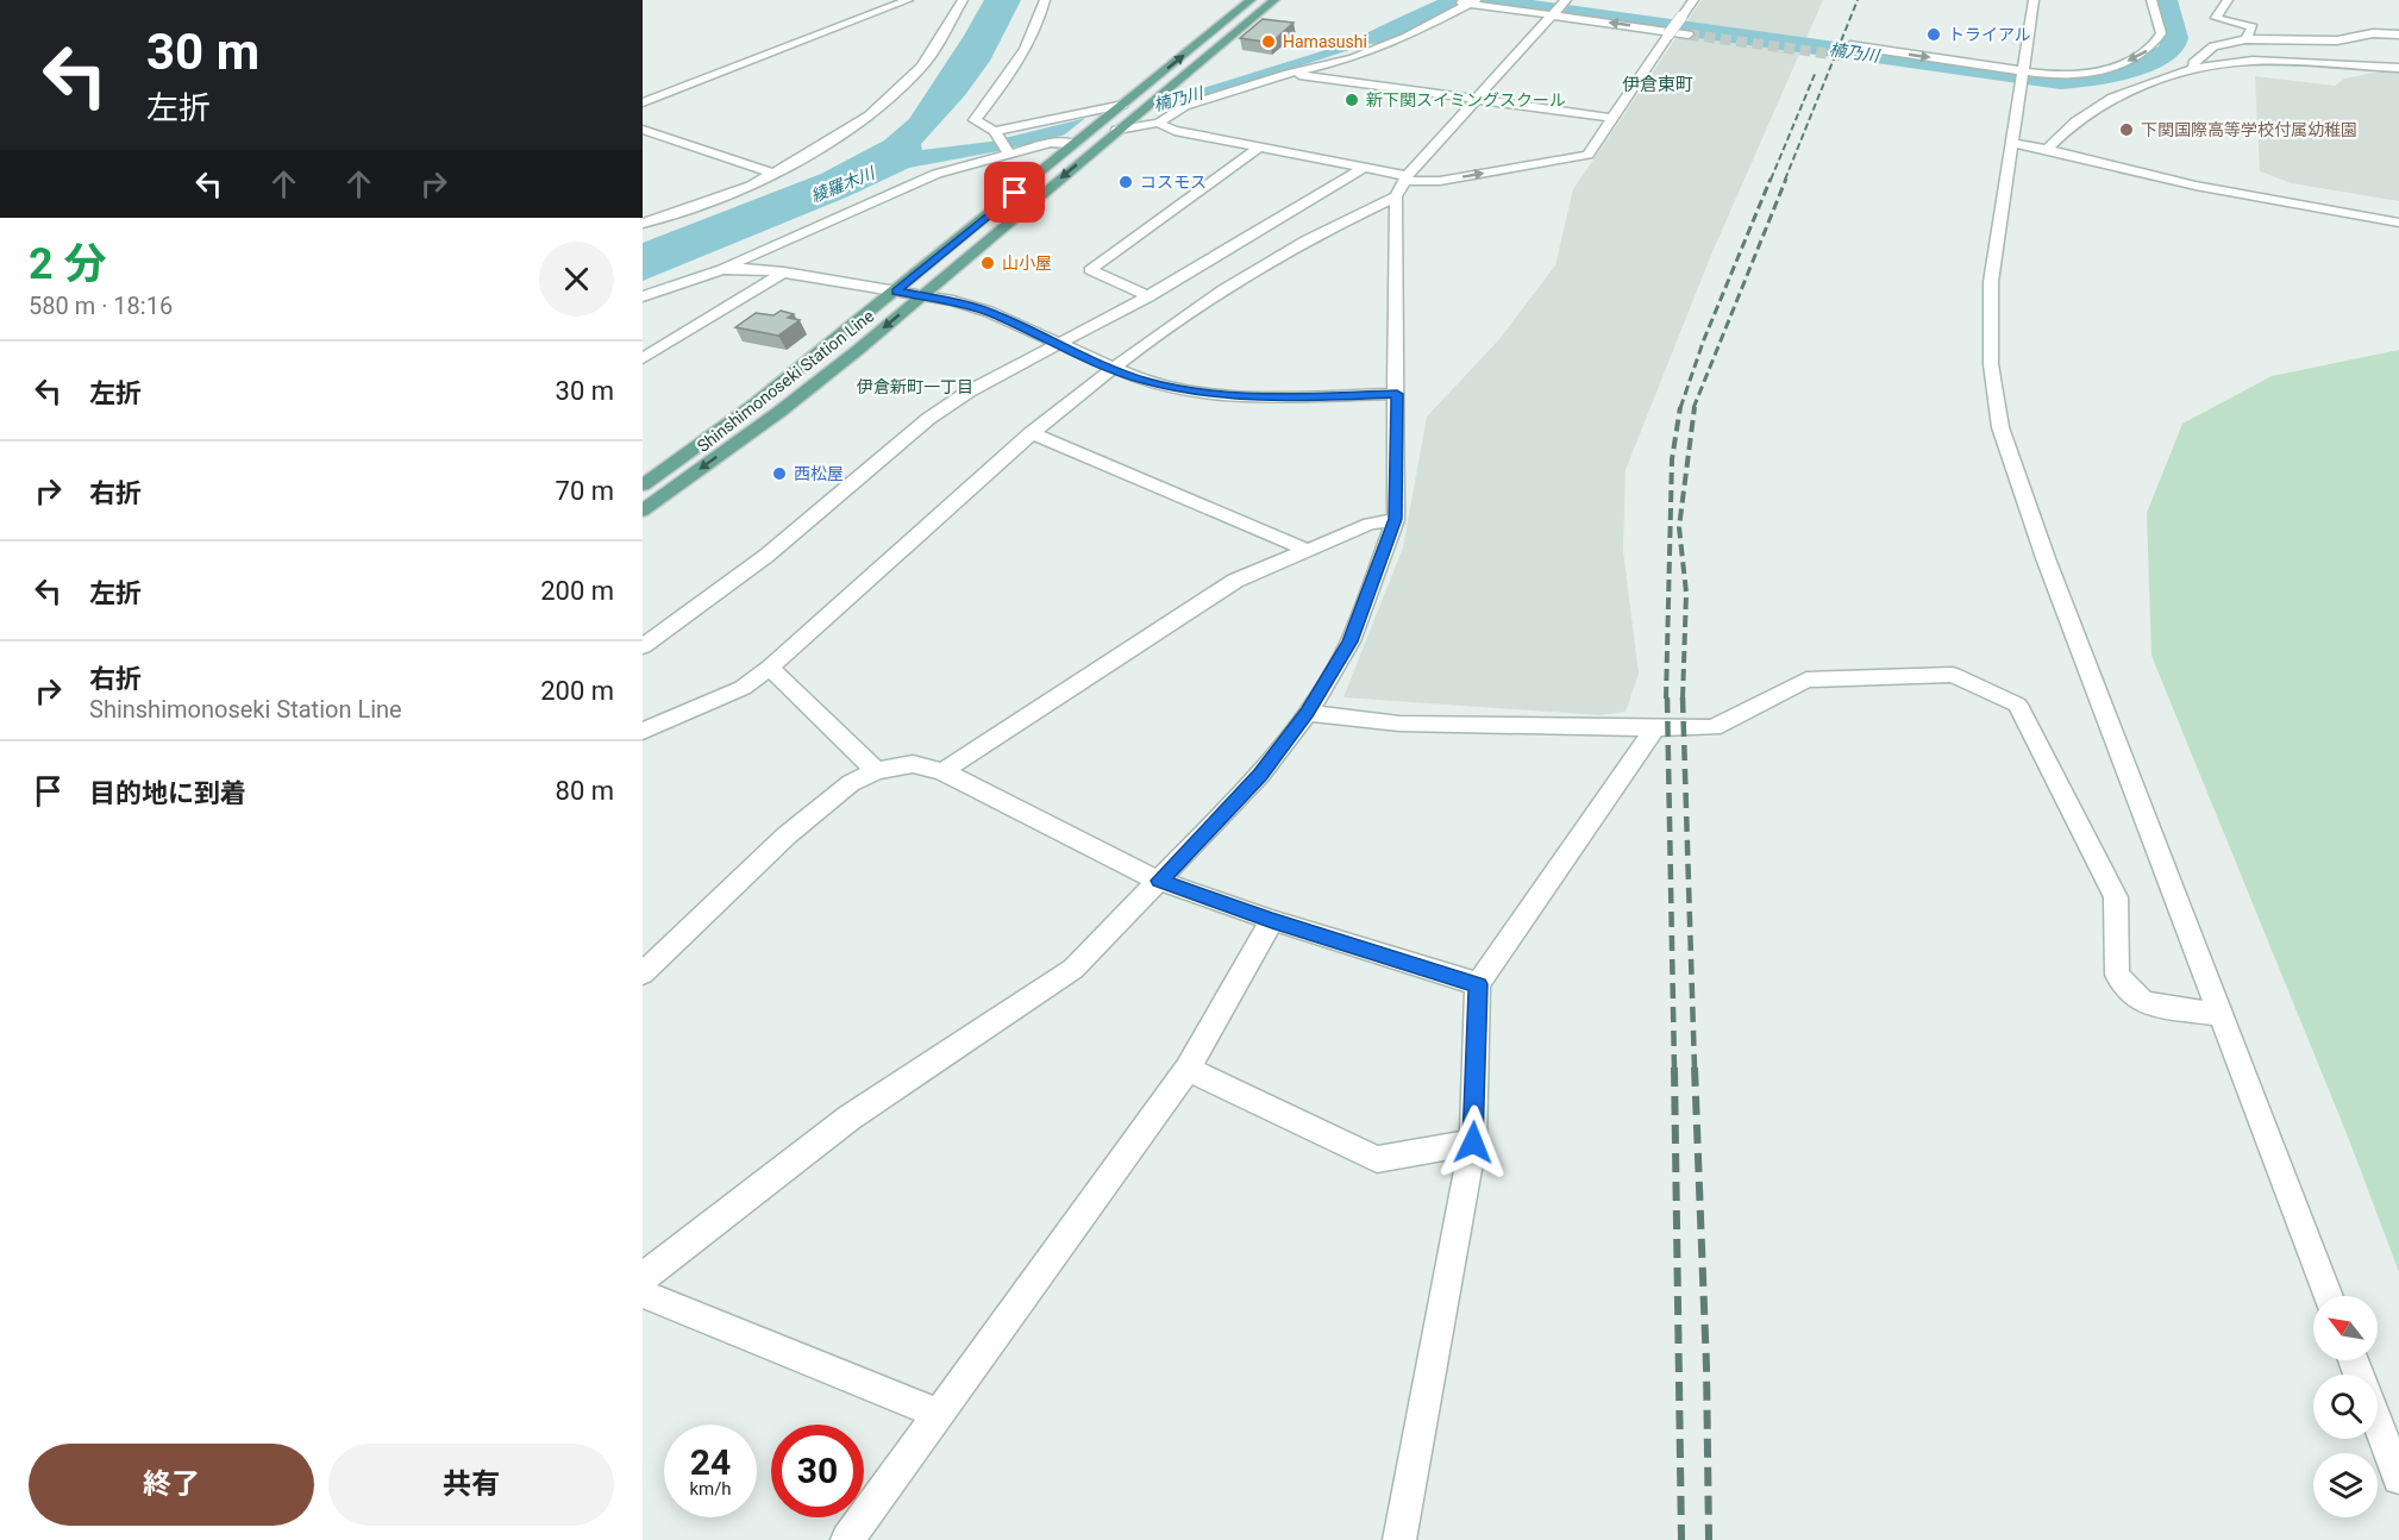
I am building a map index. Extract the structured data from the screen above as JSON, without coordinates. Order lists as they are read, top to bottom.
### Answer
{
  "streets": {
    "main road": ["Shinshimonoseki Station Line"]
  },
  "districts": ["伊倉東町", "伊倉新町一丁目"],
  "water": ["楠乃川", "綾羅木川"],
  "places": [
    "トライアル",
    "Hamasushi",
    "新下関スイミングスクール",
    "下関国際高等学校付属幼稚園",
    "コスモス",
    "山小屋",
    "西松屋"
  ],
  "north": "top left",
  "page": {
    "turn": ["30 m", "左折"],
    "heading": ["2 分", "580 m · 18:16"],
    "list": [
      {
        "name": "左折",
        "value": "30 m"
      },
      {
        "name": "右折",
        "value": "70 m"
      },
      {
        "name": "左折",
        "value": "200 m"
      },
      {
        "name": "右折",
        "note": "Shinshimonoseki Station Line",
        "value": "200 m"
      },
      {
        "name": "目的地に到着",
        "value": "80 m"
      }
    ],
    "speed": "24 km/h",
    "limit": "30",
    "buttons": ["終了", "共有"]
  }
}
